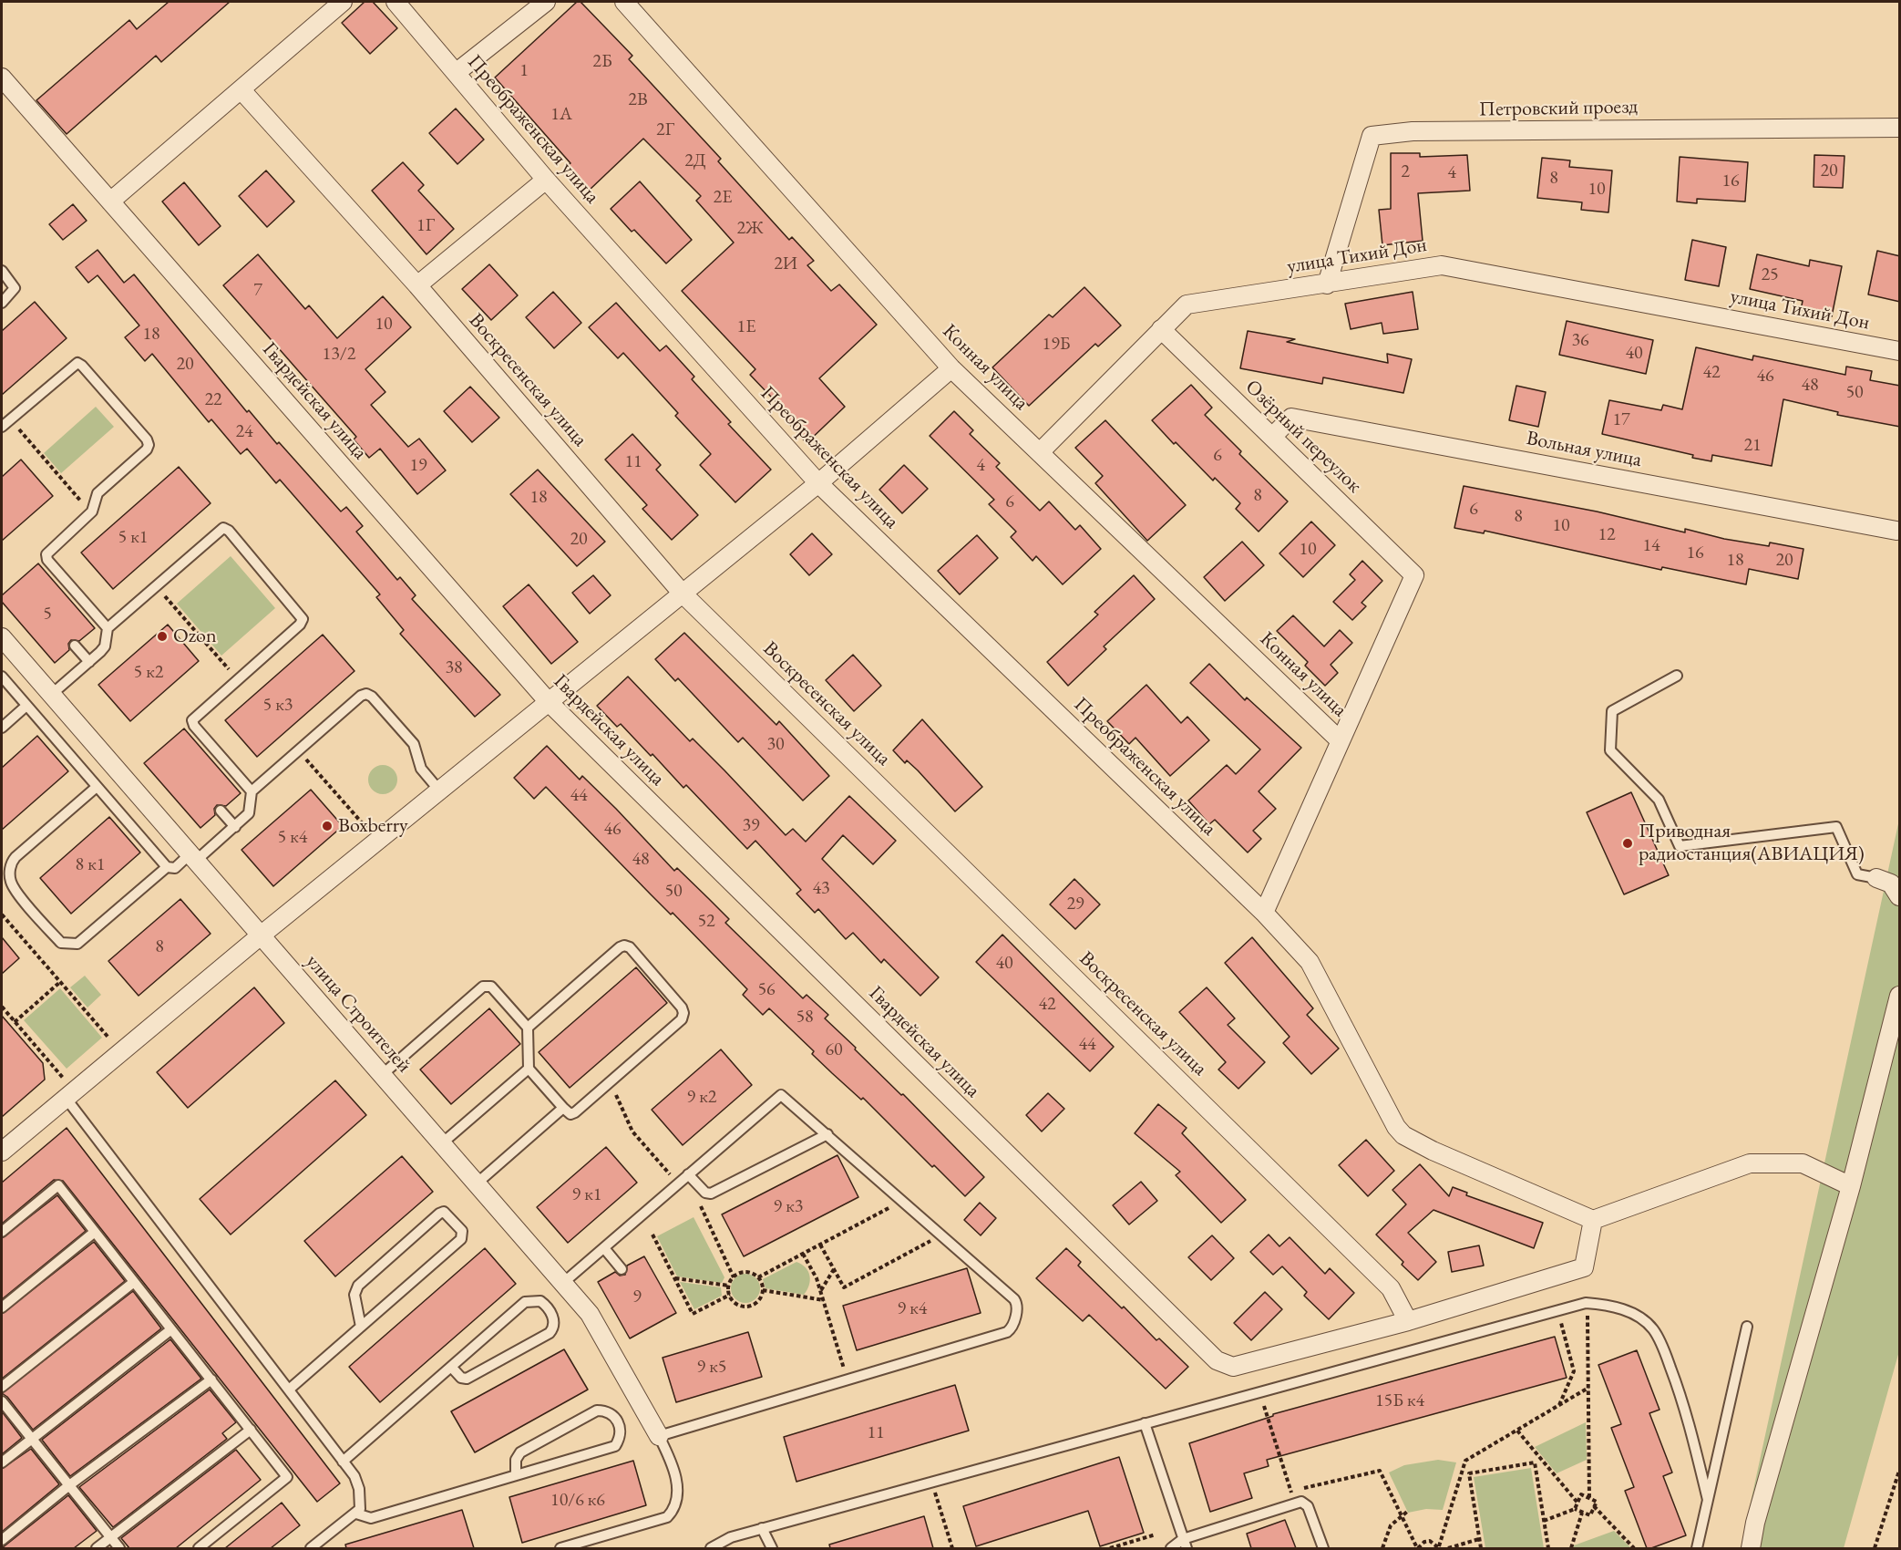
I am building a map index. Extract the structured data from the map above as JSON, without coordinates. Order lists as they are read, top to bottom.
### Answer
{
  "streets": {
    "street": [
      "Петровский проезд",
      "Преображенская улица",
      "улица Тихий Дон",
      "Конная улица",
      "Воскресенская улица",
      "Гвардейская улица",
      "Озёрный переулок",
      "Вольная улица",
      "улица Строителей"
    ]
  },
  "crossings": [
    ["Петровский проезд", "улица Тихий Дон"],
    ["улица Тихий Дон", "Конная улица"],
    ["улица Тихий Дон", "Озёрный переулок"],
    ["Конная улица", "Озёрный переулок"],
    ["Воскресенская улица", "Гвардейская улица"],
    ["Озёрный переулок", "Вольная улица"]
  ],
  "places": ["Ozon", "Boxberry", "Приводная радиостанция(АВИАЦИЯ)"],
  "house_numbers": [
    "2Б",
    "1",
    "2В",
    "1А",
    "2Г",
    "2Д",
    "20",
    "2",
    "4",
    "8",
    "16",
    "10",
    "2Е",
    "1Г",
    "2Ж",
    "2И",
    "25",
    "7",
    "10",
    "1Е",
    "18",
    "36",
    "19Б",
    "40",
    "13/2",
    "20",
    "42",
    "46",
    "48",
    "50",
    "22",
    "17",
    "24",
    "21",
    "6",
    "11",
    "19",
    "4",
    "8",
    "18",
    "6",
    "6",
    "8",
    "10",
    "12",
    "5 к1",
    "20",
    "14",
    "10",
    "16",
    "18",
    "20",
    "5",
    "38",
    "5 к2",
    "5 к3",
    "30",
    "44",
    "39",
    "46",
    "5 к4",
    "48",
    "8 к1",
    "43",
    "50",
    "29",
    "52",
    "8",
    "40",
    "56",
    "42",
    "58",
    "44",
    "60",
    "9 к2",
    "9 к1",
    "9 к3",
    "9",
    "9 к4",
    "9 к5",
    "15Б к4",
    "11",
    "10/6 к6"
  ]
}
